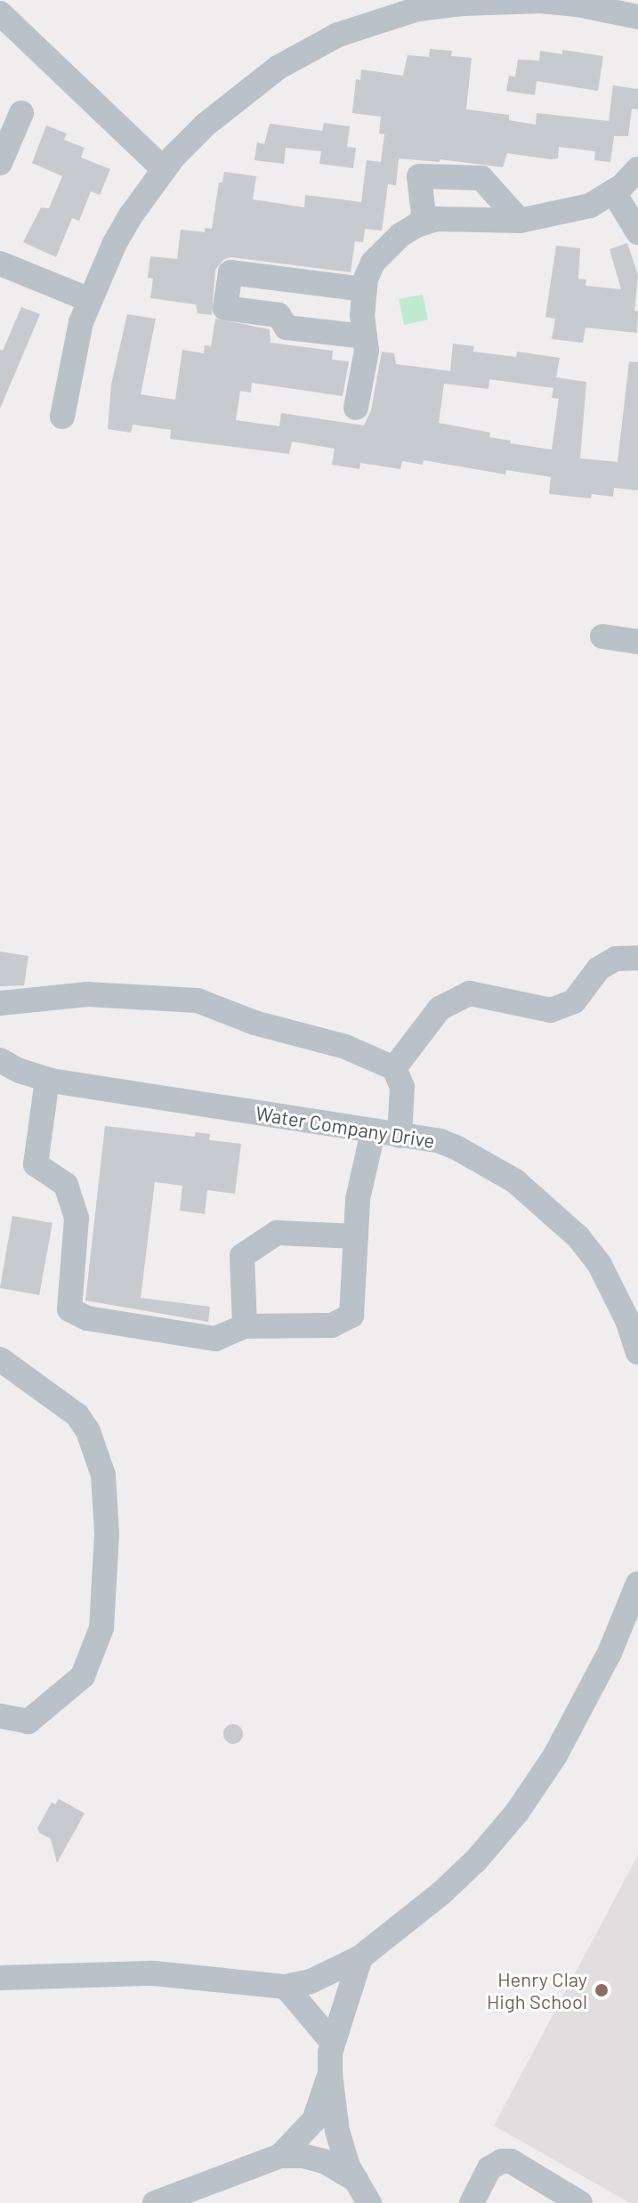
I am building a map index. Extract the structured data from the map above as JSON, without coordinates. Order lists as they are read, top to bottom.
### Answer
{
  "streets": {
    "street": ["Water Company Drive"]
  },
  "places": ["Henry Clay High School"]
}
